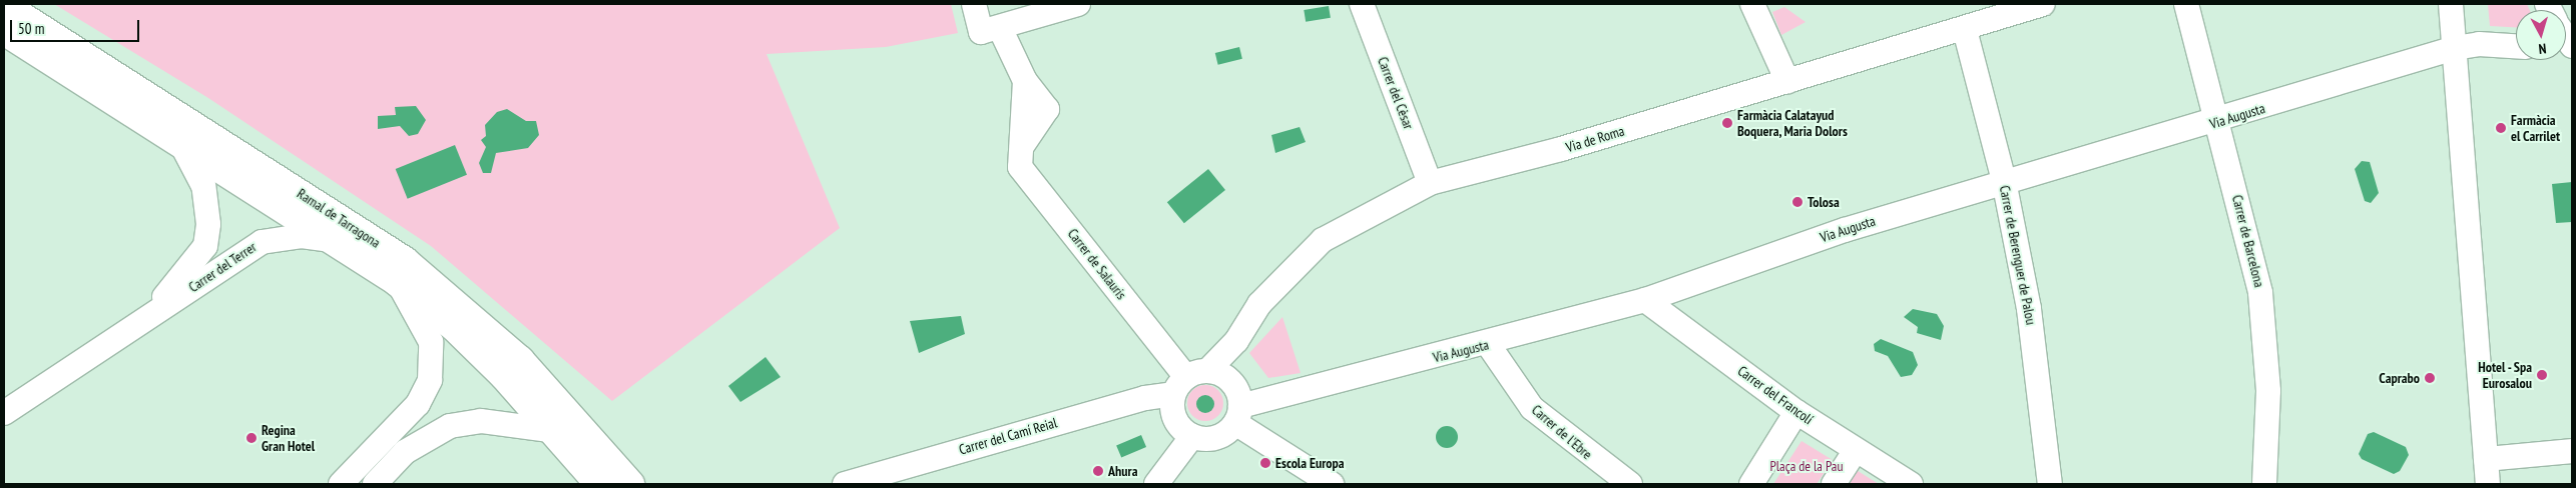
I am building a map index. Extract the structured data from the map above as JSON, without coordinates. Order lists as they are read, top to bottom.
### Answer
{
  "streets": {
    "main road": ["Ramal de Tarragona"],
    "street": [
      "Carrer del Cèsar",
      "Via Augusta",
      "Via de Roma",
      "Carrer de Barcelona",
      "Carrer de Berenguer de Palou",
      "Carrer de Salauris",
      "Carrer del Terrer",
      "Carrer del Francolí",
      "Carrer de l'Ebre",
      "Carrer del Camí Reial"
    ]
  },
  "crossings": [
    ["Carrer del Cèsar", "Via de Roma"],
    ["Via Augusta", "Via de Roma"],
    ["Via Augusta", "Carrer de Barcelona"],
    ["Via Augusta", "Carrer de Berenguer de Palou"],
    ["Via Augusta", "Carrer de Salauris"],
    ["Via Augusta", "Carrer del Francolí"],
    ["Via Augusta", "Carrer de l'Ebre"],
    ["Via Augusta", "Carrer del Camí Reial"],
    ["Via de Roma", "Carrer de Berenguer de Palou"],
    ["Via de Roma", "Carrer de Salauris"],
    ["Via de Roma", "Carrer del Camí Reial"],
    ["Ramal de Tarragona", "Carrer del Terrer"],
    ["Carrer de Salauris", "Carrer del Camí Reial"]
  ],
  "parks": ["Plaça de la Pau"],
  "places": [
    "Farmàcia Calatayud Boquera, Maria Dolors",
    "Farmàcia el Carrilet",
    "Tolosa",
    "Hotel - Spa Eurosalou",
    "Caprabo",
    "Regina Gran Hotel",
    "Escola Europa",
    "Ahura"
  ],
  "scale_bar": "50 m",
  "north": "bottom"
}
